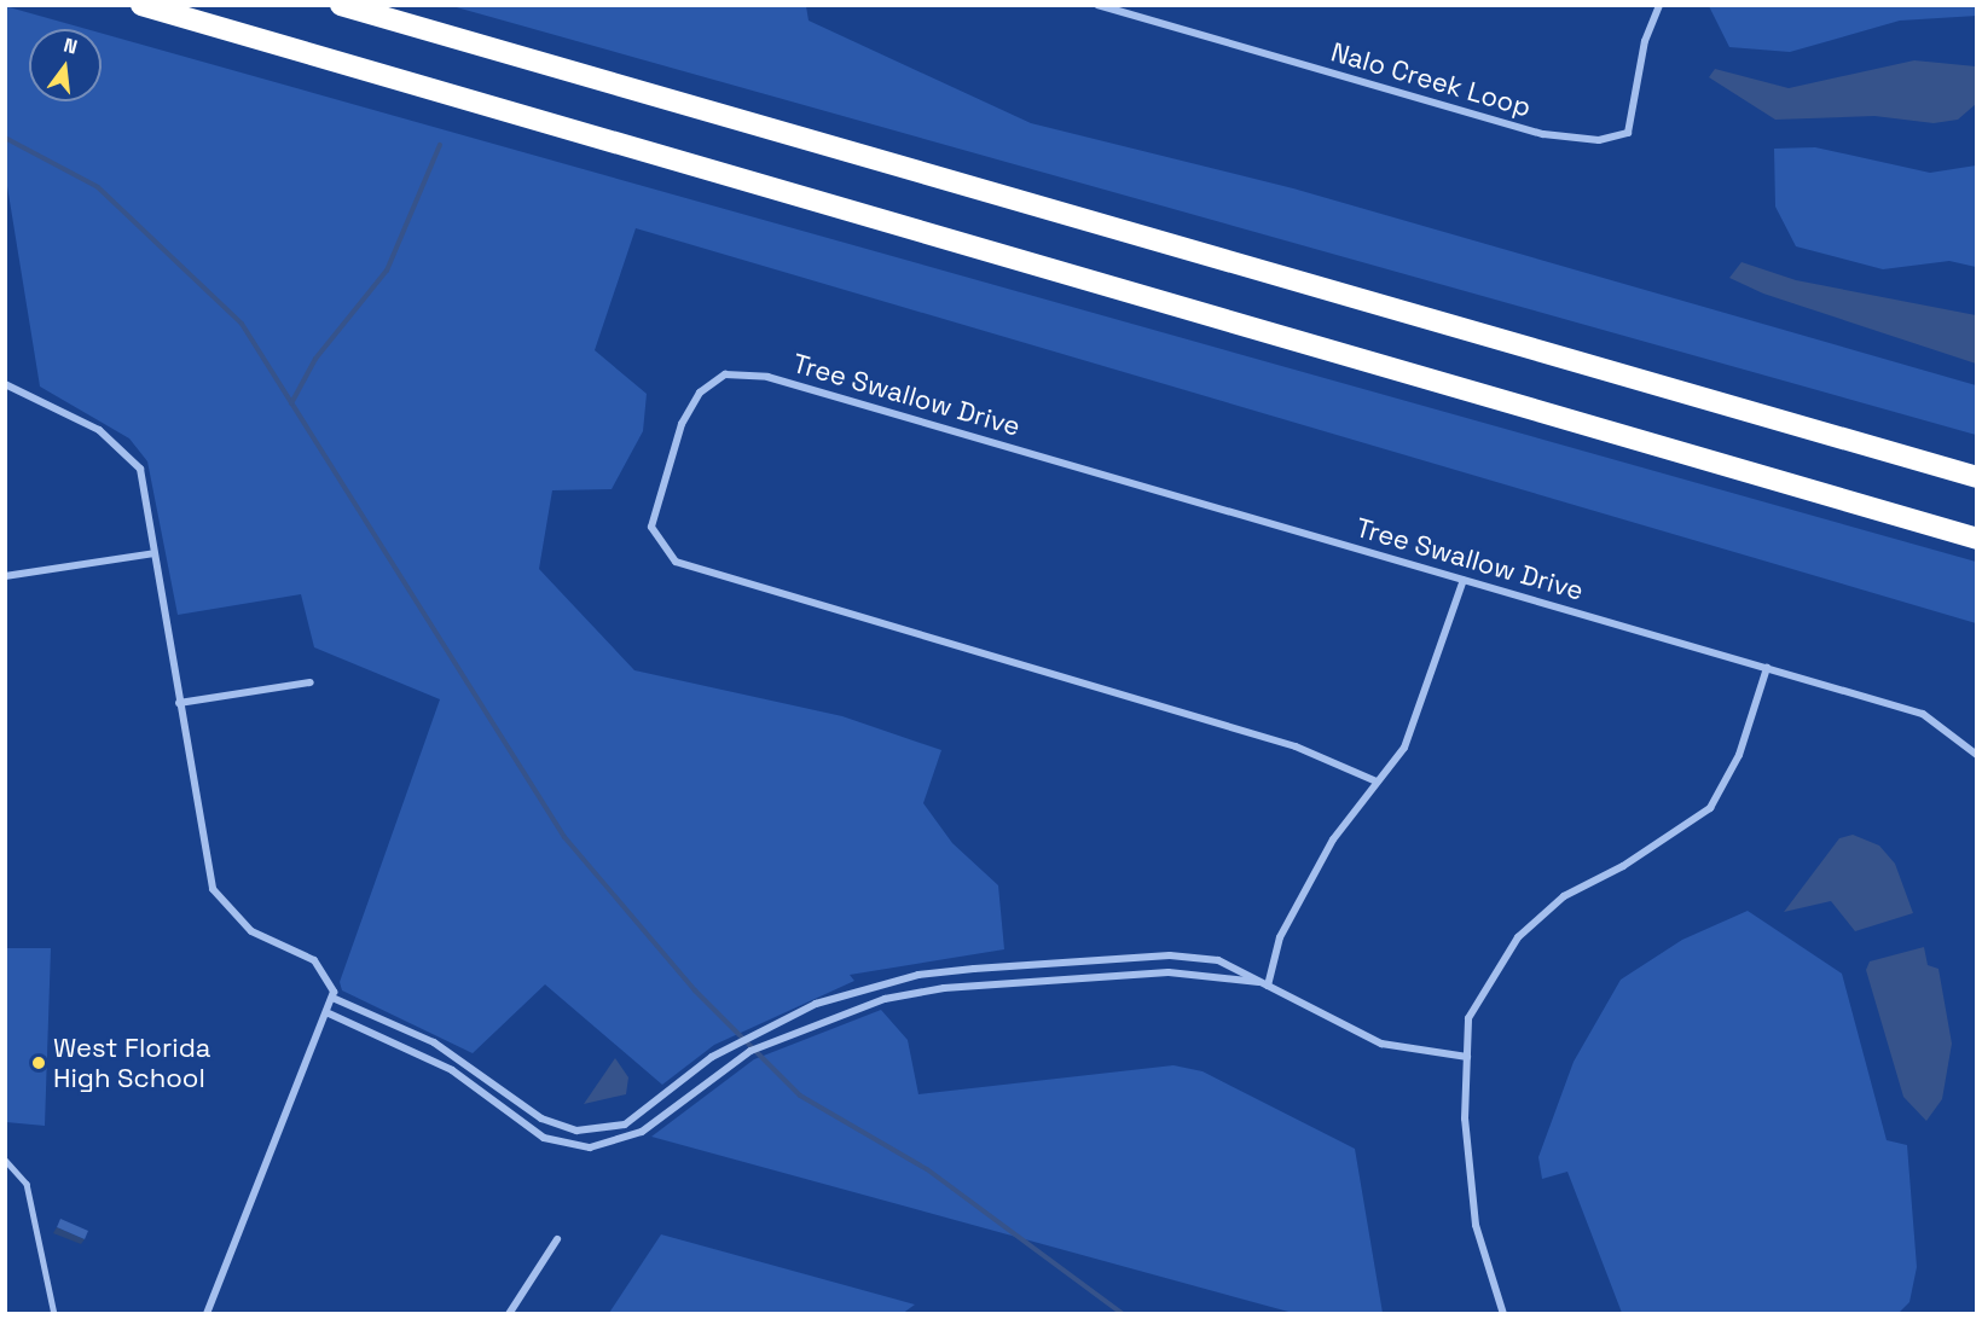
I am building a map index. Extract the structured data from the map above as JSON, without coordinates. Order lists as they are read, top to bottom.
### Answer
{
  "streets": {
    "street": ["Nalo Creek Loop", "Tree Swallow Drive"]
  },
  "places": ["West Florida High School"],
  "north": "top"
}
